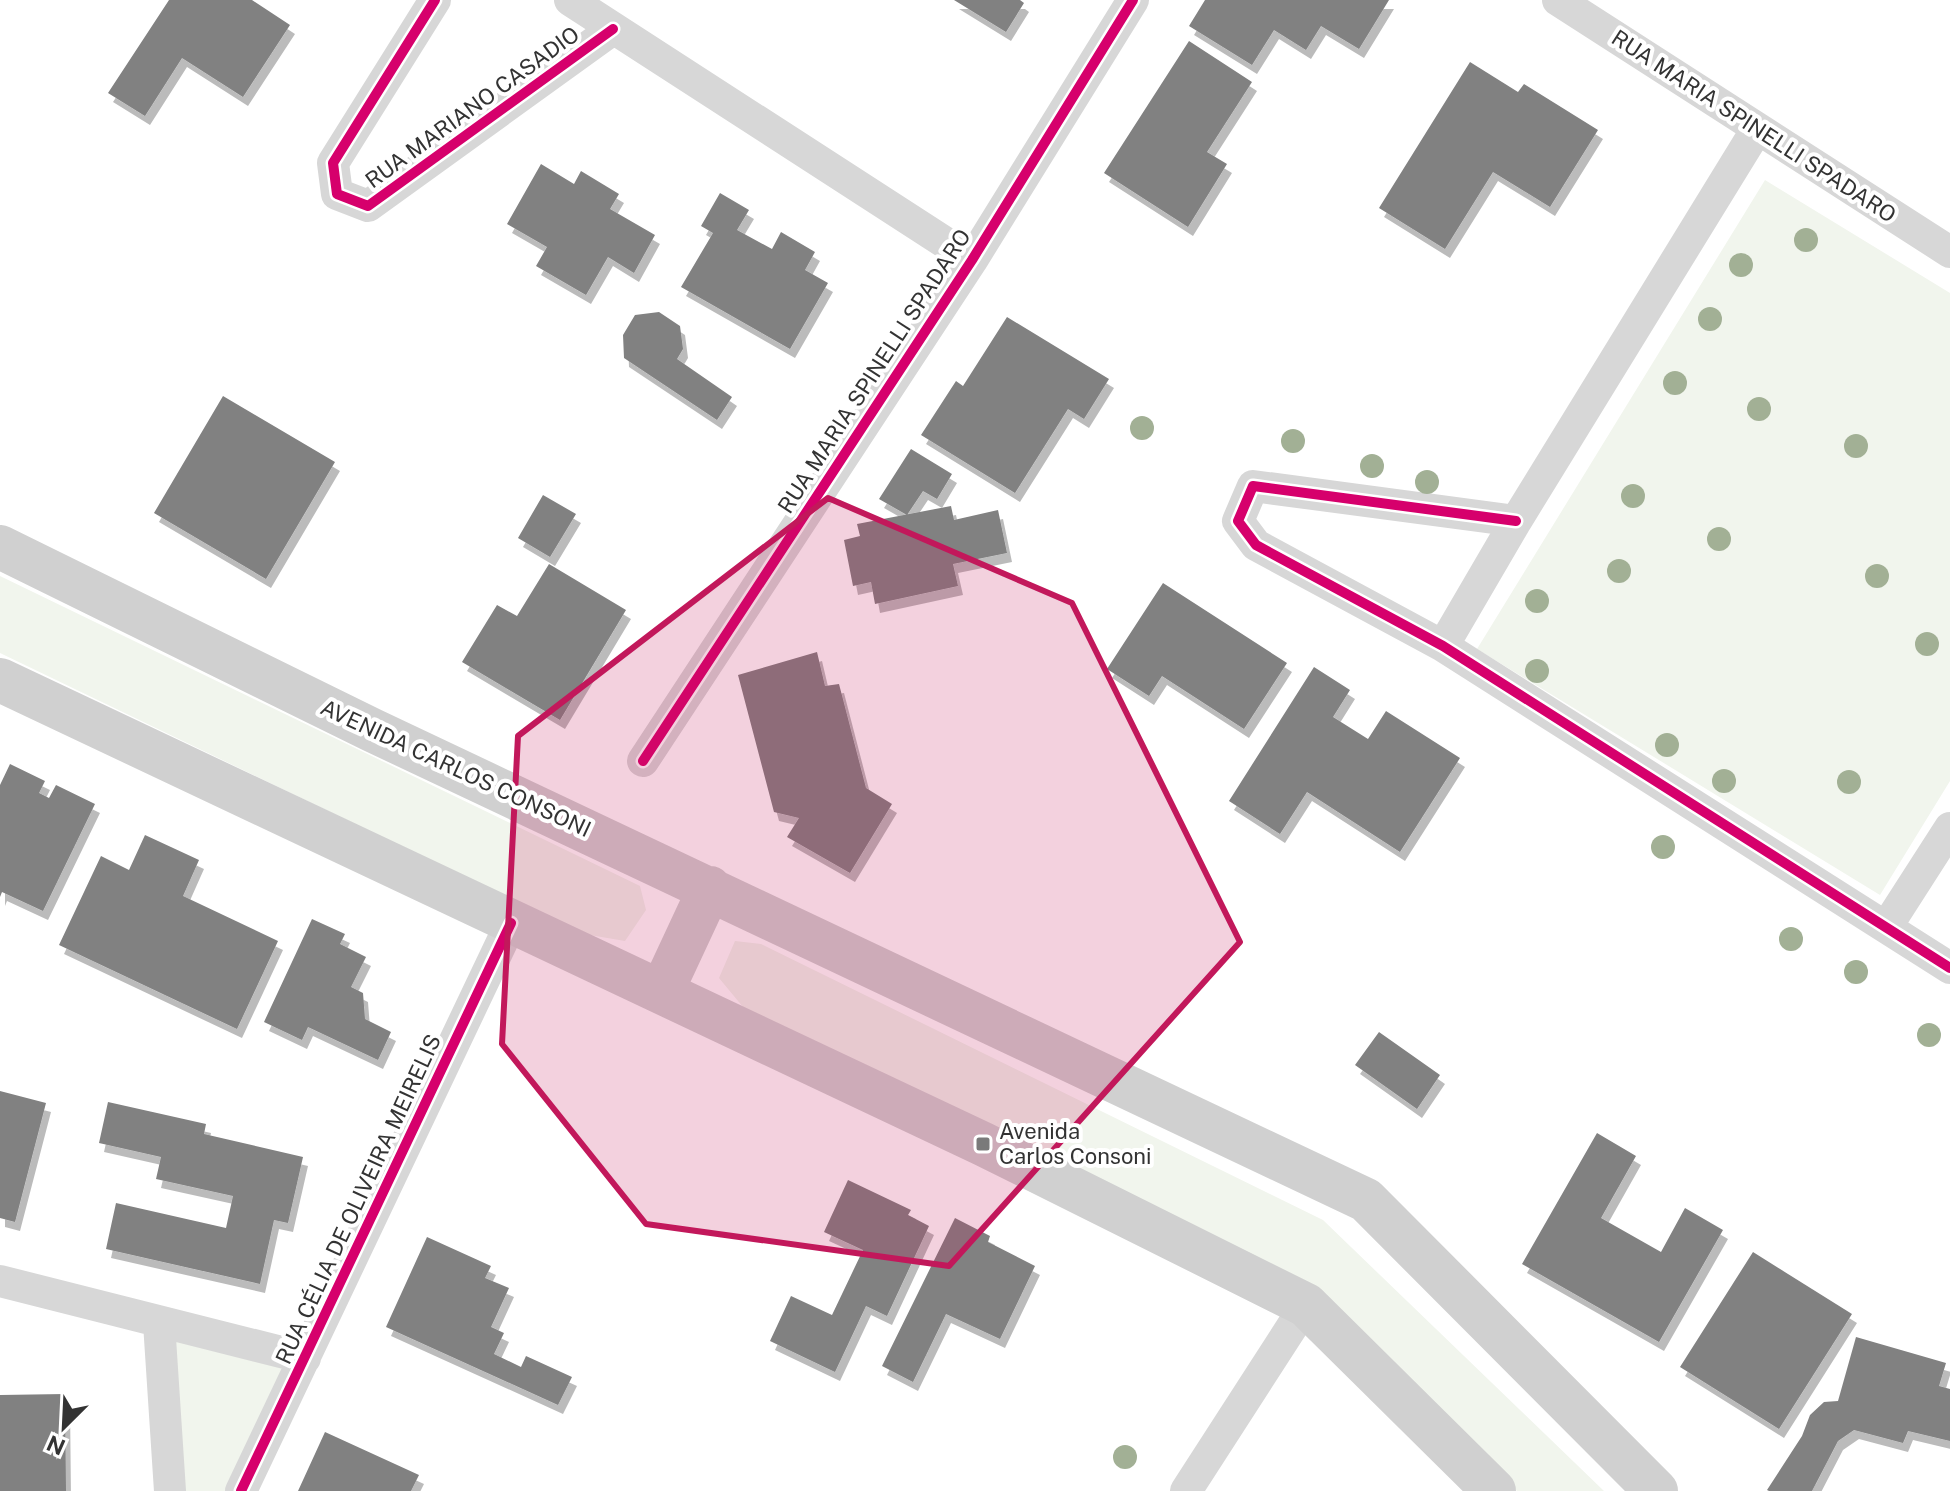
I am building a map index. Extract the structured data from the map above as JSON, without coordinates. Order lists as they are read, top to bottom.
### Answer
{
  "streets": {
    "main road": ["AVENIDA CARLOS CONSONI"],
    "street": ["RUA MARIANO CASADIO", "RUA MARIA SPINELLI SPADARO", "RUA CÉLIA DE OLIVEIRA MEIRELIS"]
  },
  "crossings": [
    ["RUA MARIANO CASADIO", "RUA MARIA SPINELLI SPADARO"]
  ],
  "places": {
    "transit": ["Avenida Carlos Consoni"]
  },
  "north": "bottom left"
}
